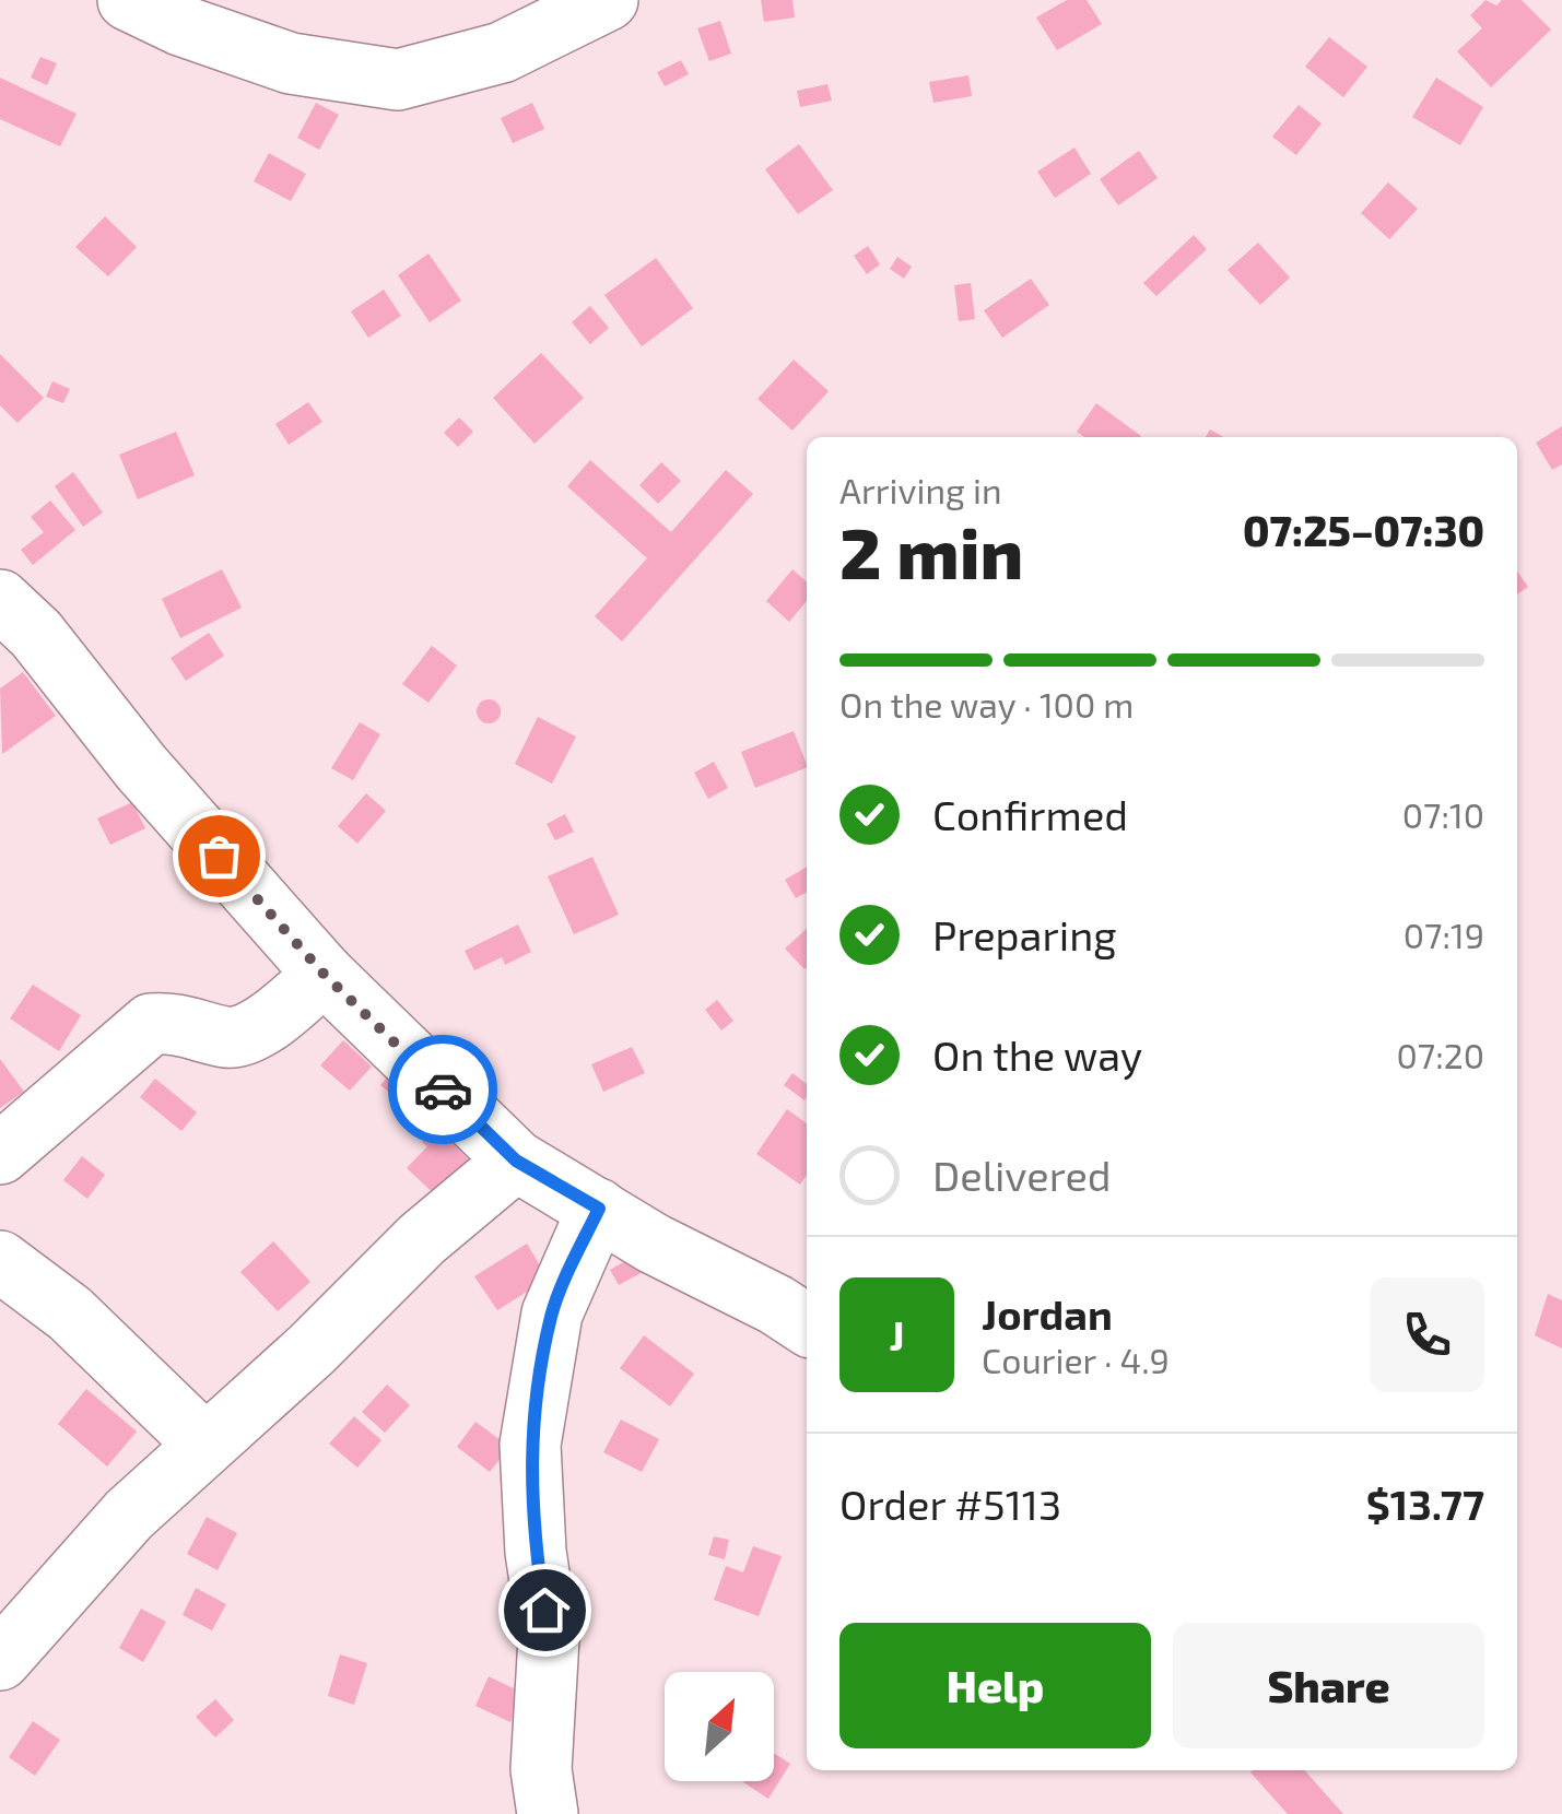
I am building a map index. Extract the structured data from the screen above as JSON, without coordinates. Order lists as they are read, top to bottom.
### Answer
{
  "north": "top right",
  "page": {
    "heading": ["2 min", "Arriving in", "07:25–07:30"],
    "panel": [
      "Jordan",
      "Courier · 4.9",
      "Order #5113",
      "$13.77"
    ],
    "bar": "On the way · 100 m",
    "list": [
      ["Confirmed", "07:10"],
      ["Preparing", "07:19"],
      ["On the way", "07:20"],
      "Delivered"
    ],
    "round": "J",
    "buttons": ["Help", "Share"]
  }
}
